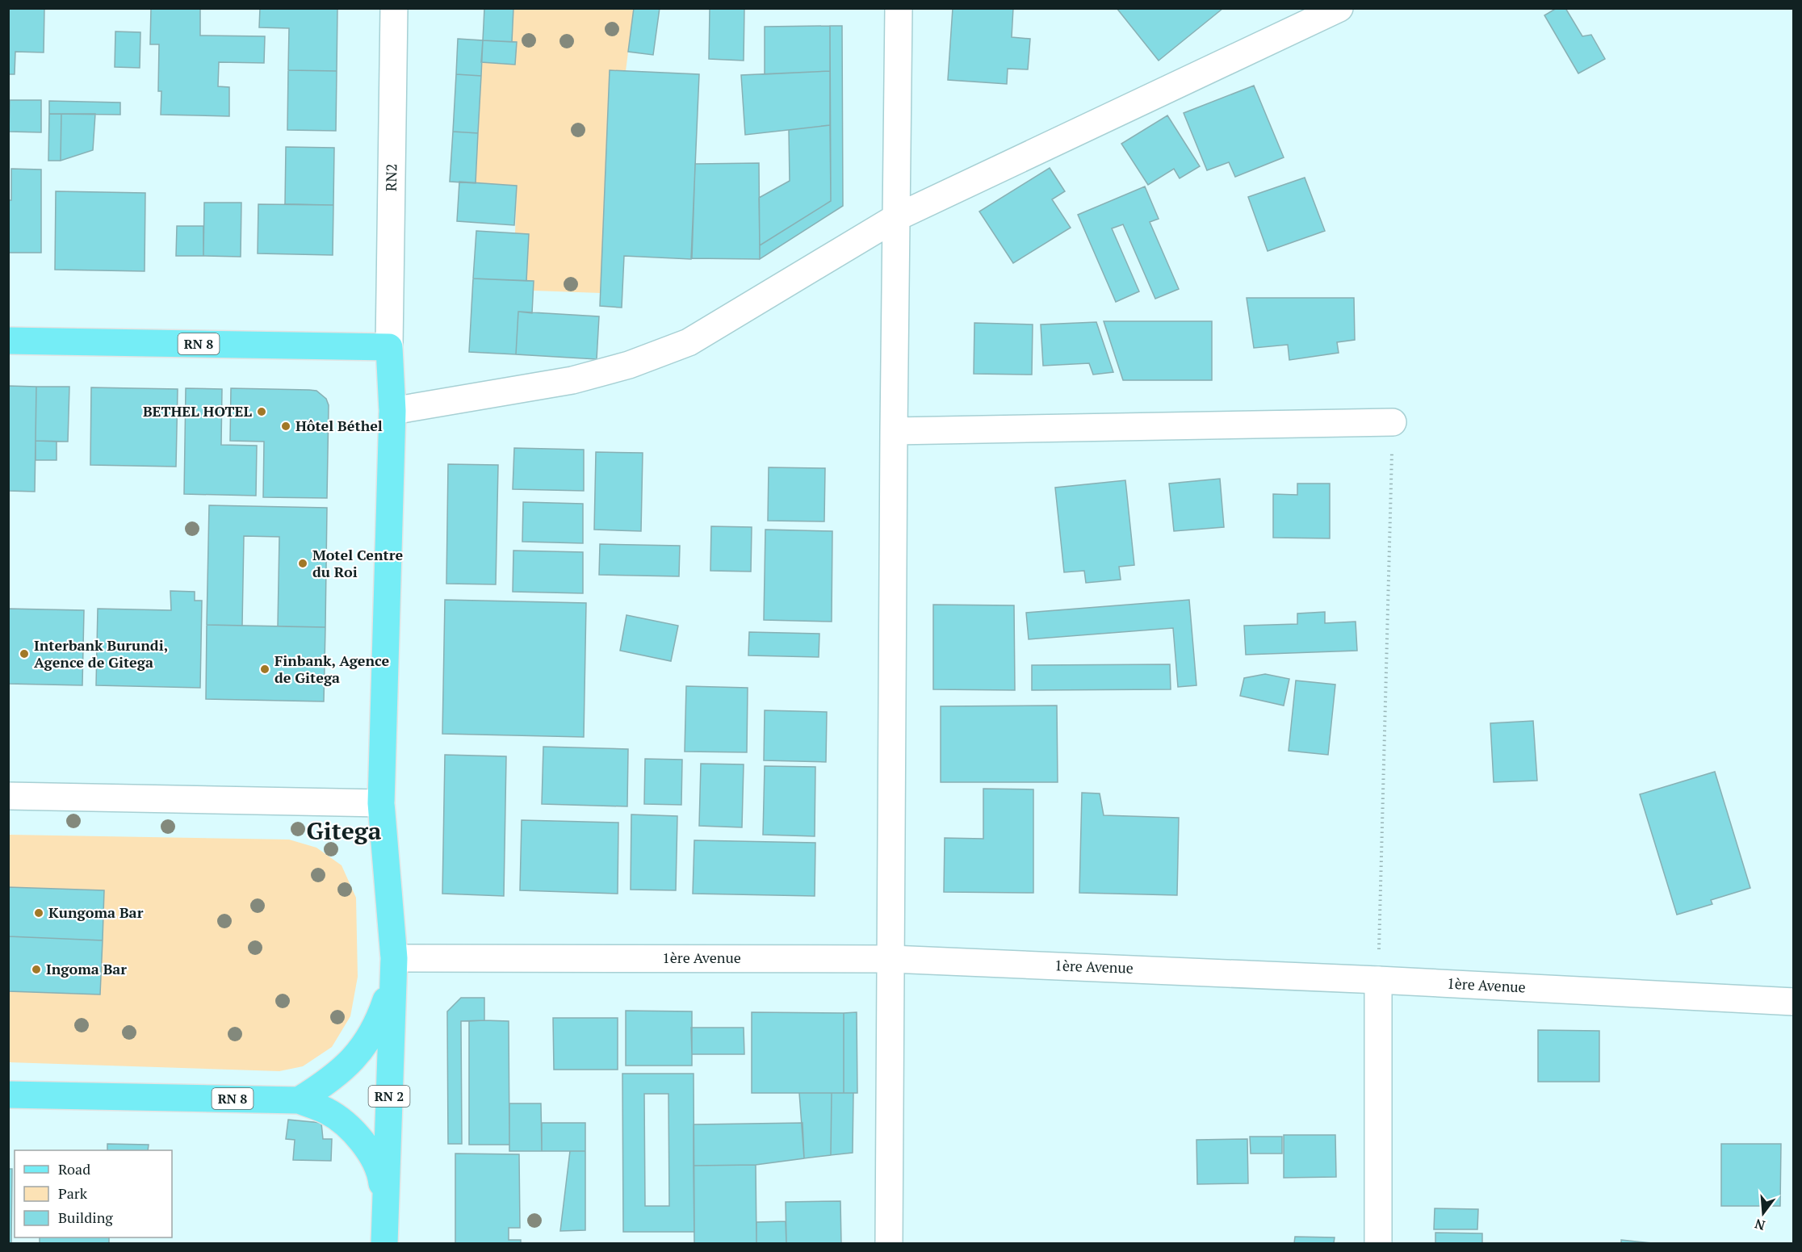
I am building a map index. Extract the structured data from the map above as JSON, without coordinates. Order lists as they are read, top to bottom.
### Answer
{
  "streets": {
    "main road": ["RN 8", "RN 2"],
    "street": ["RN2", "1ère Avenue"]
  },
  "crossings": [
    ["RN2", "RN 8"],
    ["RN2", "RN 2"],
    ["RN 8", "RN 2"],
    ["1ère Avenue", "RN 2"]
  ],
  "districts": ["Gitega"],
  "places": [
    "BETHEL HOTEL",
    "Hôtel Béthel",
    "Motel Centre du Roi",
    "Interbank Burundi, Agence de Gitega",
    "Finbank, Agence de Gitega",
    "Kungoma Bar",
    "Ingoma Bar"
  ],
  "legend": ["Road", "Park", "Building"],
  "north": "bottom"
}
